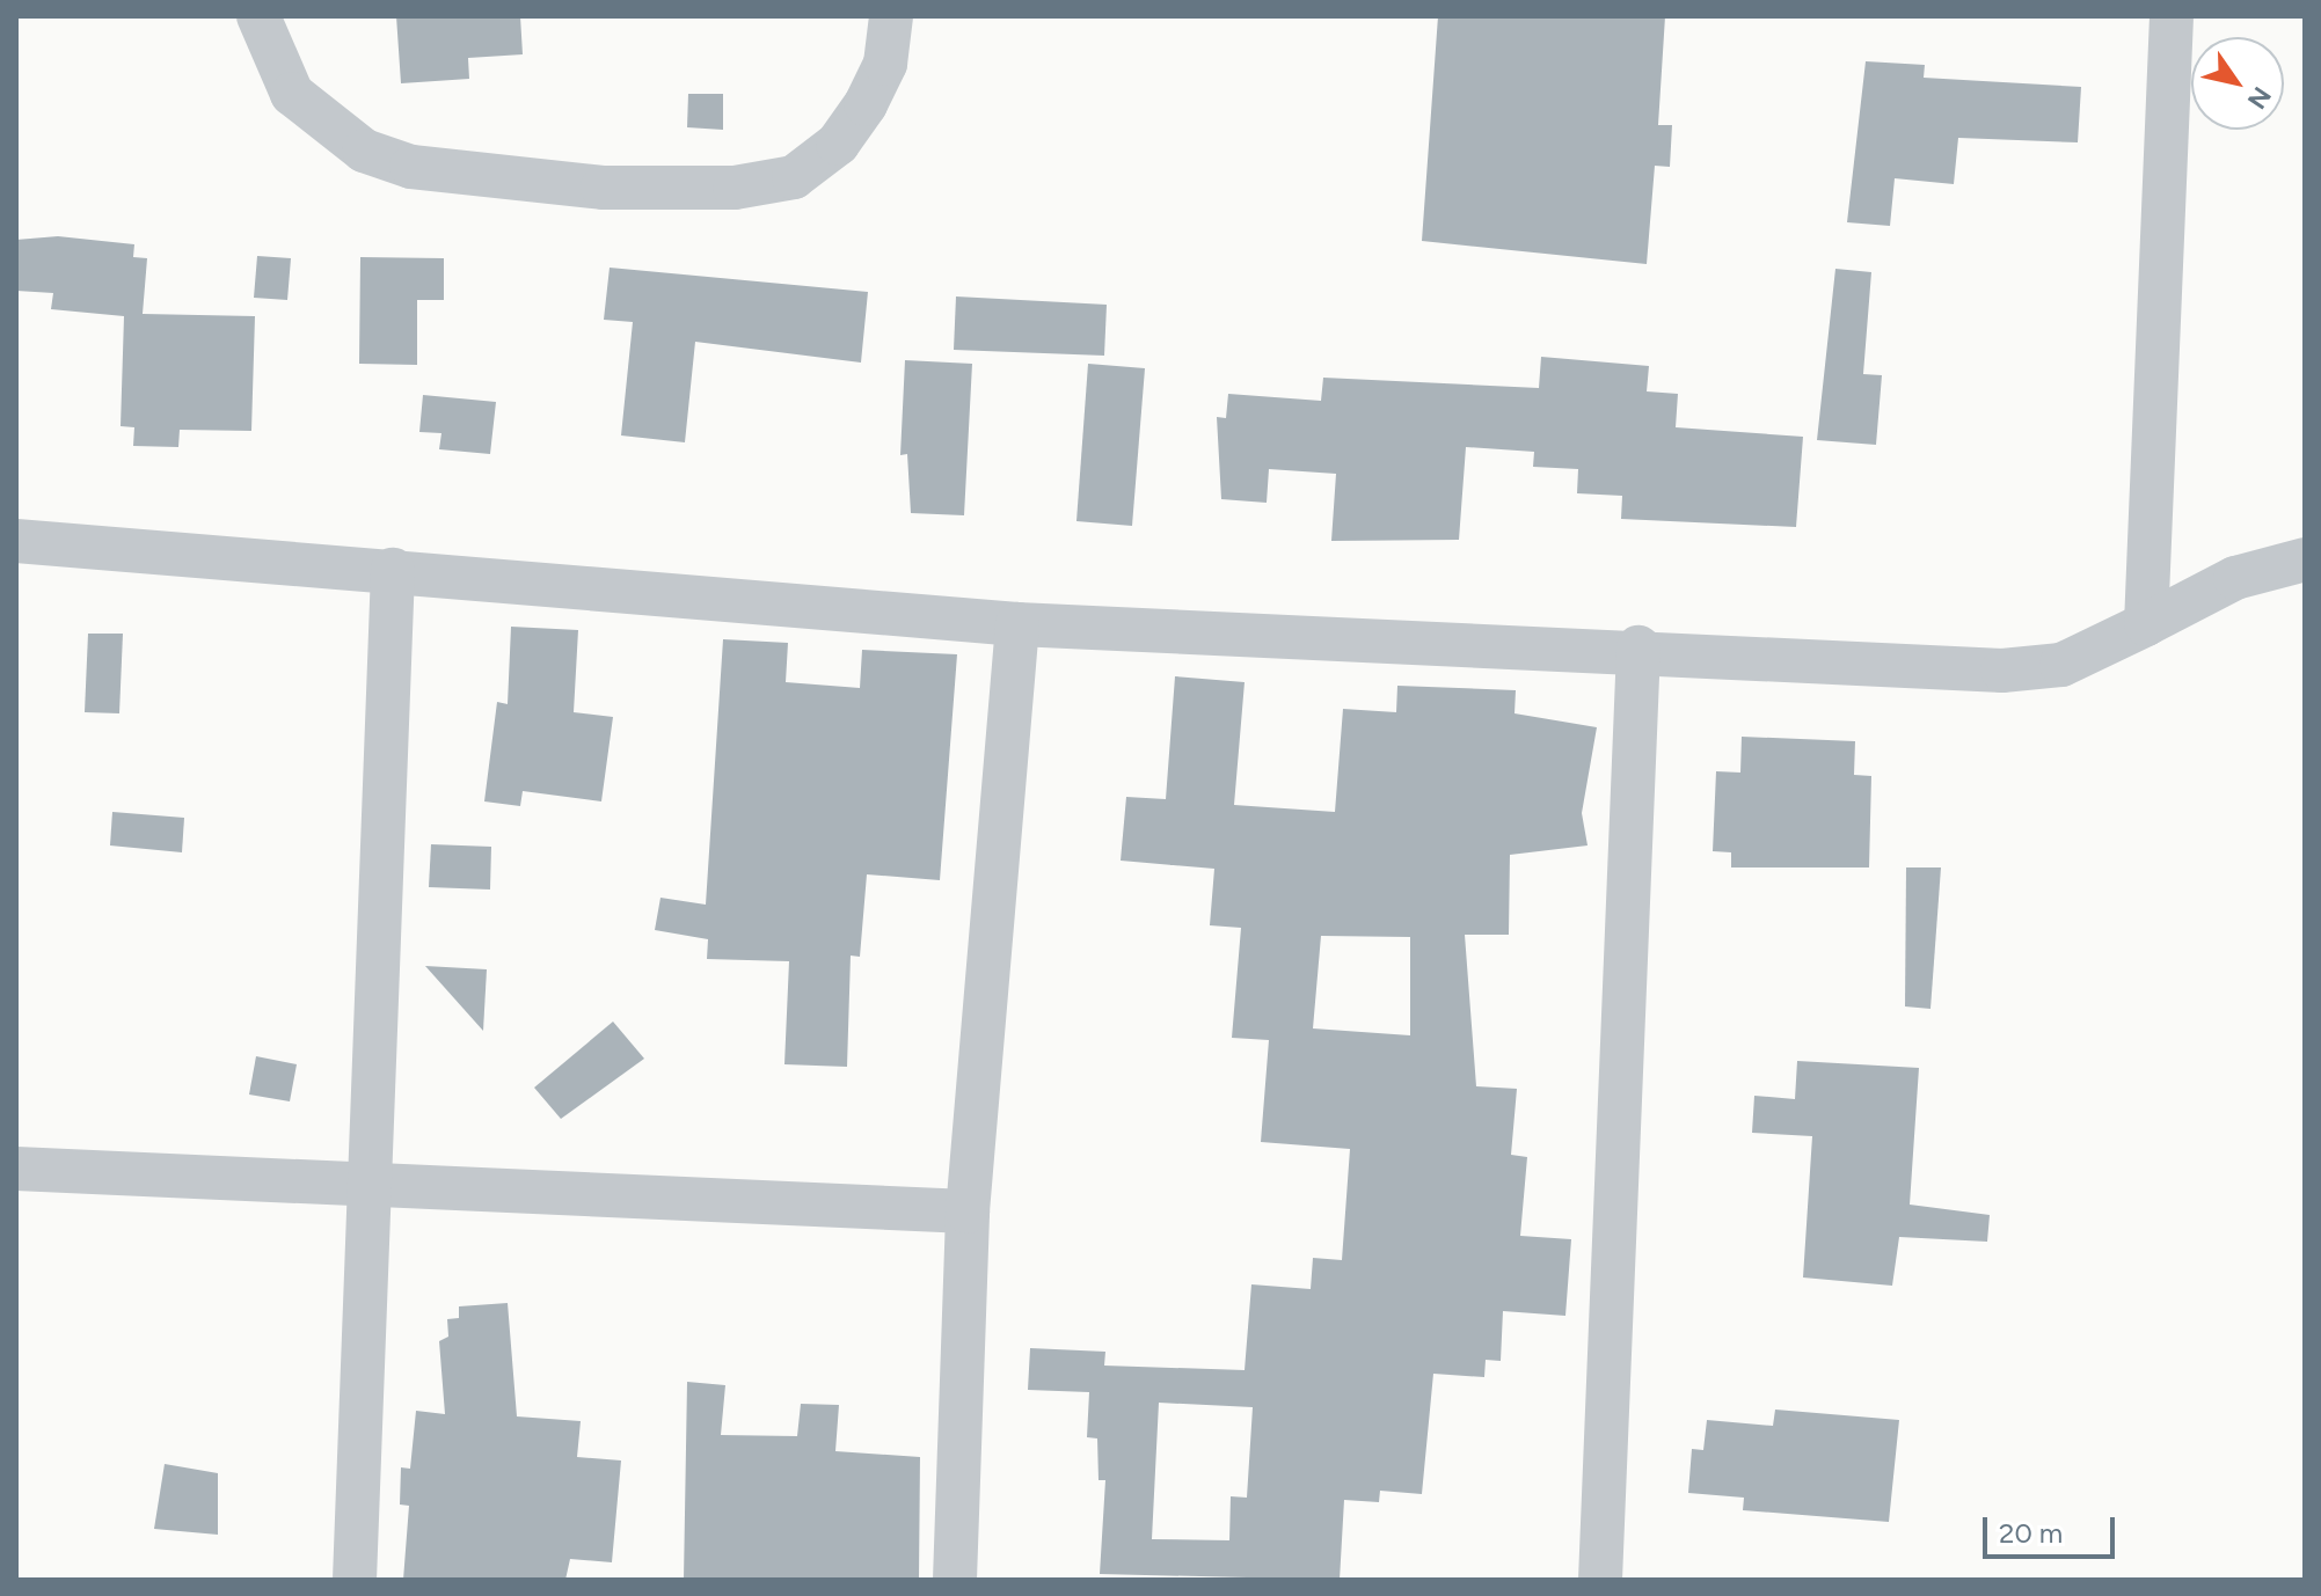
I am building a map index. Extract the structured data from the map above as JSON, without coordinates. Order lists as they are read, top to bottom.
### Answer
{
  "scale_bar": "20 m",
  "north": "bottom right"
}
